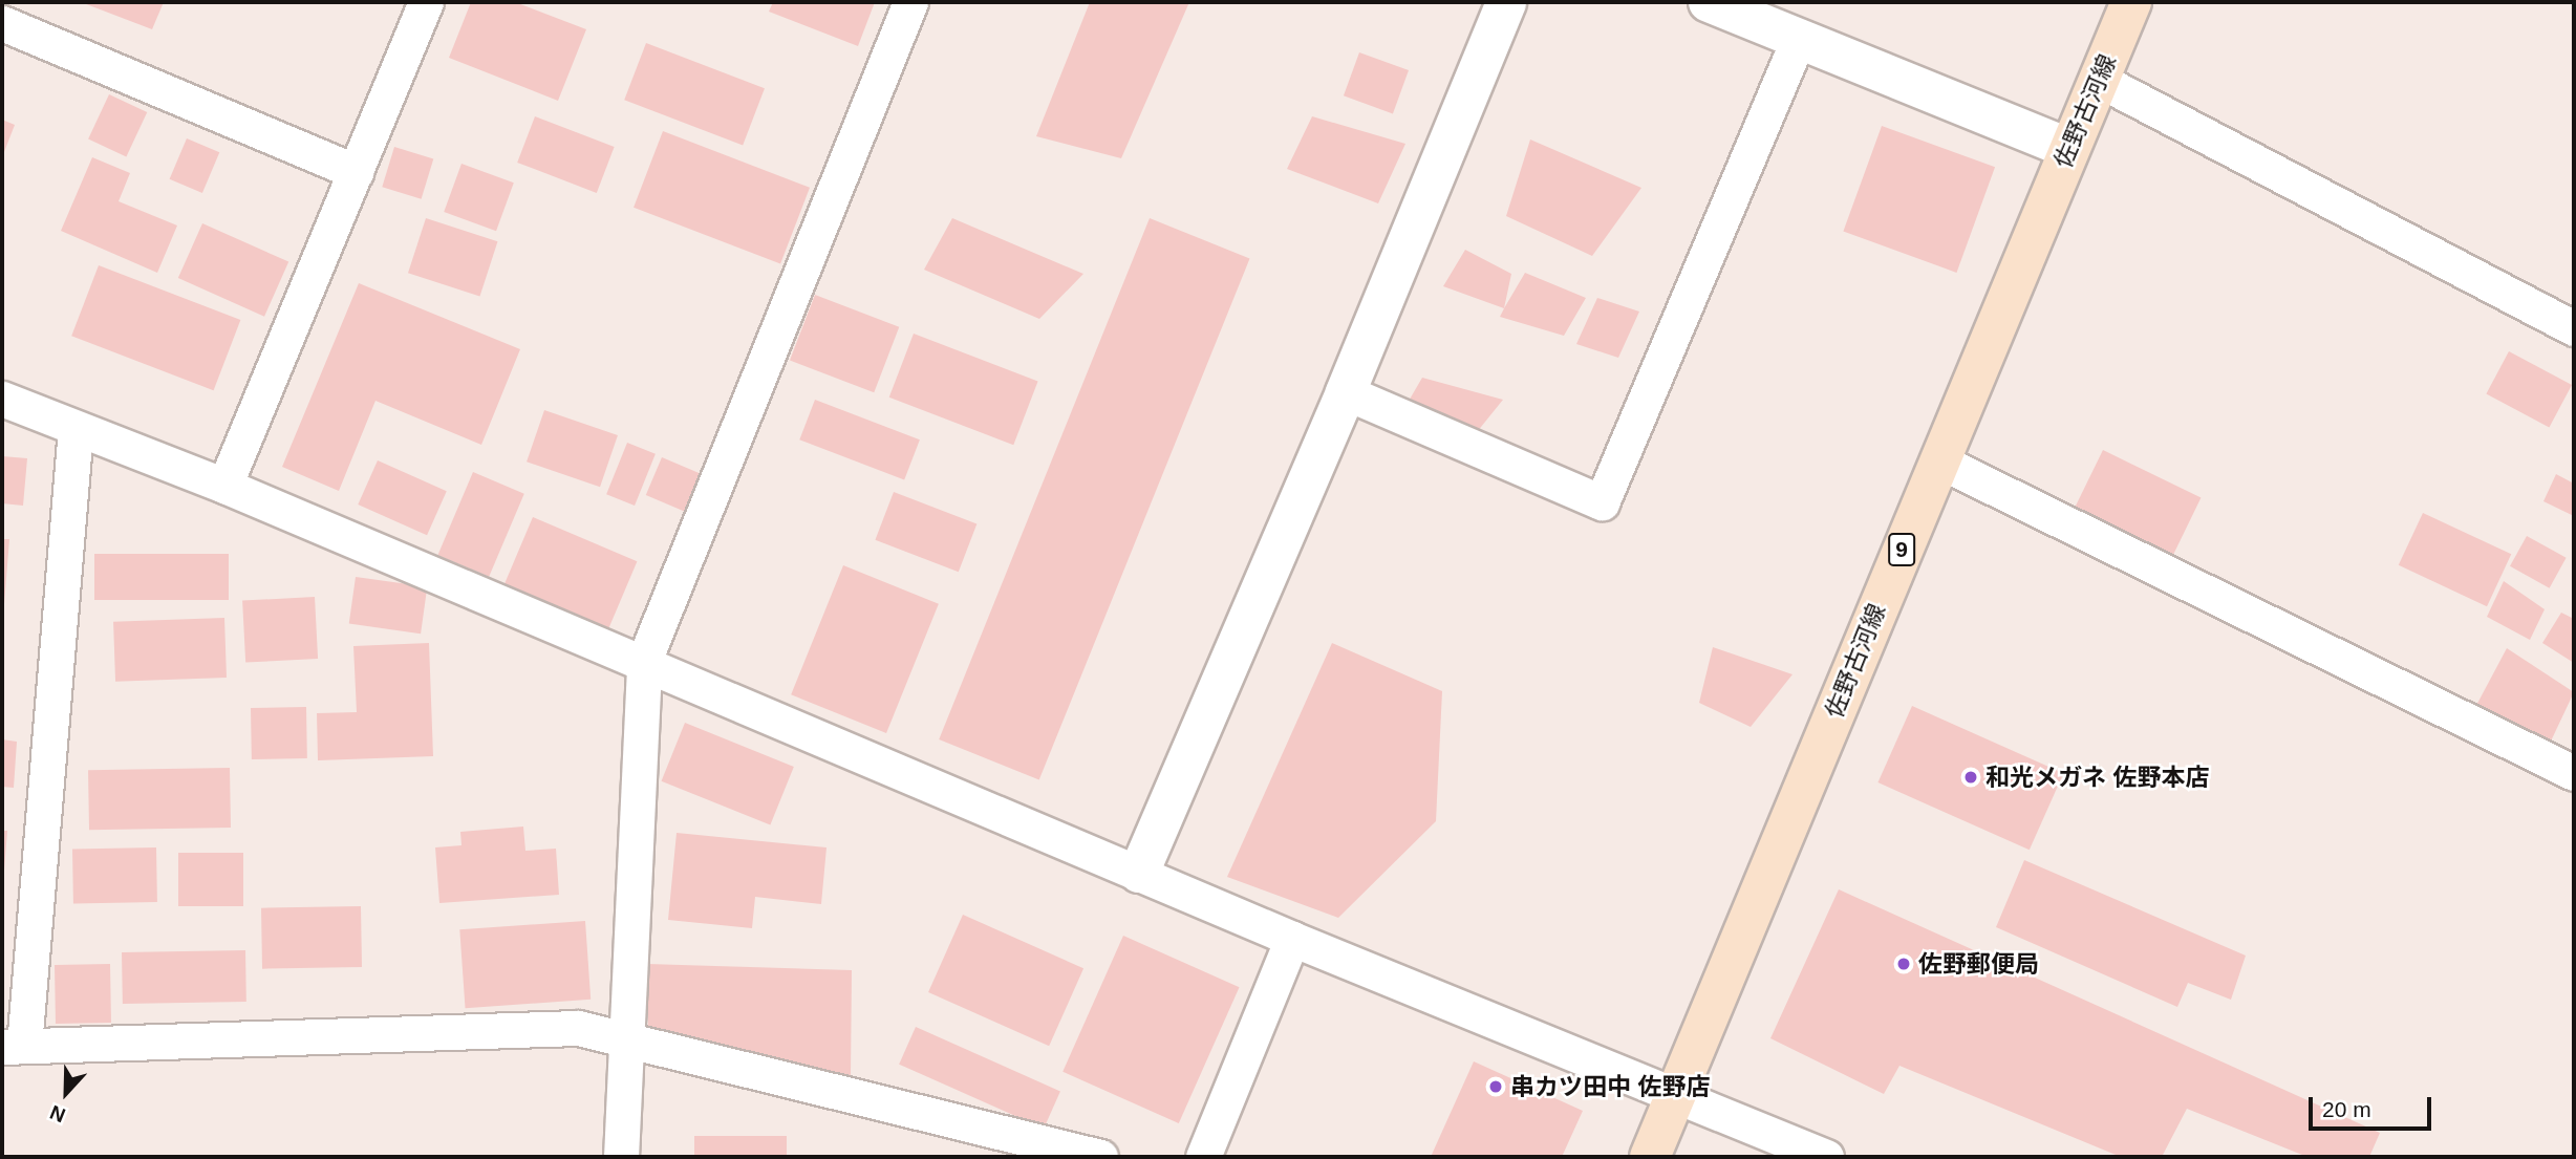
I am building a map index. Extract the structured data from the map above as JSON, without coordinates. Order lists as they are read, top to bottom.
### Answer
{
  "streets": {
    "main road": ["佐野古河線", "9"]
  },
  "places": ["和光メガネ 佐野本店", "佐野郵便局", "串カツ田中 佐野店"],
  "scale_bar": "20 m",
  "north": "bottom"
}
